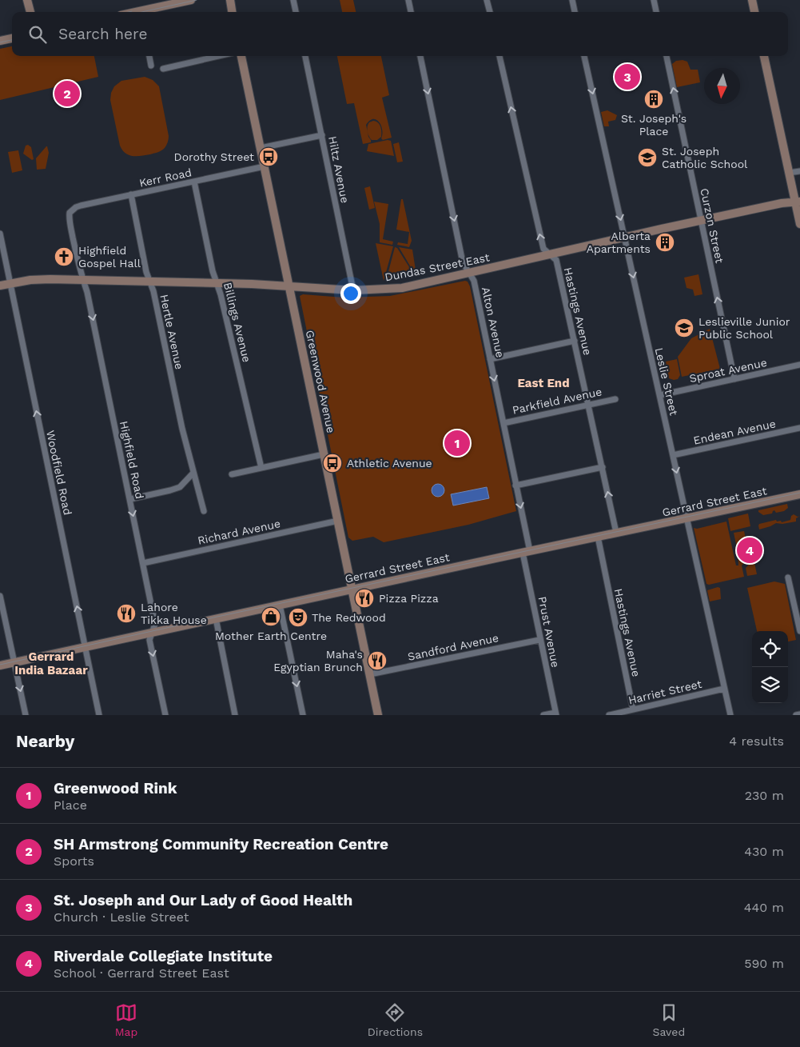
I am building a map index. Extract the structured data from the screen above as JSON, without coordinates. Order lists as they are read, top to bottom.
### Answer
{
  "streets": {
    "street": [
      "Hiltz Avenue",
      "Kerr Road",
      "Curzon Street",
      "Dundas Street East",
      "Hastings Avenue",
      "Billings Avenue",
      "Alton Avenue",
      "Hertle Avenue",
      "Sproat Avenue",
      "Greenwood Avenue",
      "Leslie Street",
      "Parkfield Avenue",
      "Endean Avenue",
      "Highfield Road",
      "Woodfield Road",
      "Gerrard Street East",
      "Richard Avenue",
      "Prust Avenue",
      "Sandford Avenue",
      "Harriet Street"
    ]
  },
  "crossings": [
    ["Hiltz Avenue", "Dundas Street East"],
    ["Kerr Road", "Billings Avenue"],
    ["Kerr Road", "Hertle Avenue"],
    ["Kerr Road", "Greenwood Avenue"],
    ["Kerr Road", "Highfield Road"],
    ["Curzon Street", "Dundas Street East"],
    ["Curzon Street", "Sproat Avenue"],
    ["Dundas Street East", "Hastings Avenue"],
    ["Dundas Street East", "Billings Avenue"],
    ["Dundas Street East", "Alton Avenue"],
    ["Dundas Street East", "Hertle Avenue"],
    ["Dundas Street East", "Greenwood Avenue"],
    ["Dundas Street East", "Leslie Street"],
    ["Dundas Street East", "Highfield Road"],
    ["Dundas Street East", "Woodfield Road"],
    ["Hastings Avenue", "Parkfield Avenue"],
    ["Hastings Avenue", "Gerrard Street East"],
    ["Hastings Avenue", "Harriet Street"],
    ["Alton Avenue", "Parkfield Avenue"],
    ["Alton Avenue", "Gerrard Street East"],
    ["Alton Avenue", "Prust Avenue"],
    ["Sproat Avenue", "Leslie Street"],
    ["Greenwood Avenue", "Gerrard Street East"],
    ["Greenwood Avenue", "Richard Avenue"],
    ["Greenwood Avenue", "Sandford Avenue"],
    ["Leslie Street", "Endean Avenue"],
    ["Leslie Street", "Gerrard Street East"],
    ["Leslie Street", "Harriet Street"],
    ["Highfield Road", "Gerrard Street East"],
    ["Highfield Road", "Richard Avenue"],
    ["Woodfield Road", "Gerrard Street East"],
    ["Gerrard Street East", "Prust Avenue"],
    ["Prust Avenue", "Sandford Avenue"]
  ],
  "one_way": [
    "Curzon Street",
    "Hastings Avenue",
    "Alton Avenue",
    "Leslie Street",
    "Highfield Road",
    "Woodfield Road"
  ],
  "districts": ["East End", "Gerrard India Bazaar"],
  "places": {
    "building": ["St. Joseph's Place", "Alberta Apartments"],
    "bus stop": ["Dorothy Street", "Athletic Avenue"],
    "school or university": ["St. Joseph Catholic School", "Leslieville Junior Public School"],
    "church": ["Highfield Gospel Hall"],
    "restaurant": ["Pizza Pizza", "Lahore Tikka House", "Maha's Egyptian Brunch"],
    "shop": ["Mother Earth Centre"],
    "theatre": ["The Redwood"]
  },
  "north": "bottom",
  "page": {
    "search": "Search here",
    "pins": [
      "3",
      "2",
      "1",
      "4"
    ],
    "heading": ["Nearby", "4 results"],
    "list": [
      {
        "mark": "1",
        "name": "Greenwood Rink",
        "note": "Place",
        "value": "230 m"
      },
      {
        "mark": "2",
        "name": "SH Armstrong Community Recreation Centre",
        "note": "Sports",
        "value": "430 m"
      },
      {
        "mark": "3",
        "name": "St. Joseph and Our Lady of Good Health",
        "note": "Church · Leslie Street",
        "value": "440 m"
      },
      {
        "mark": "4",
        "name": "Riverdale Collegiate Institute",
        "note": "School · Gerrard Street East",
        "value": "590 m"
      }
    ],
    "nav": ["Map", "Directions", "Saved"]
  }
}
